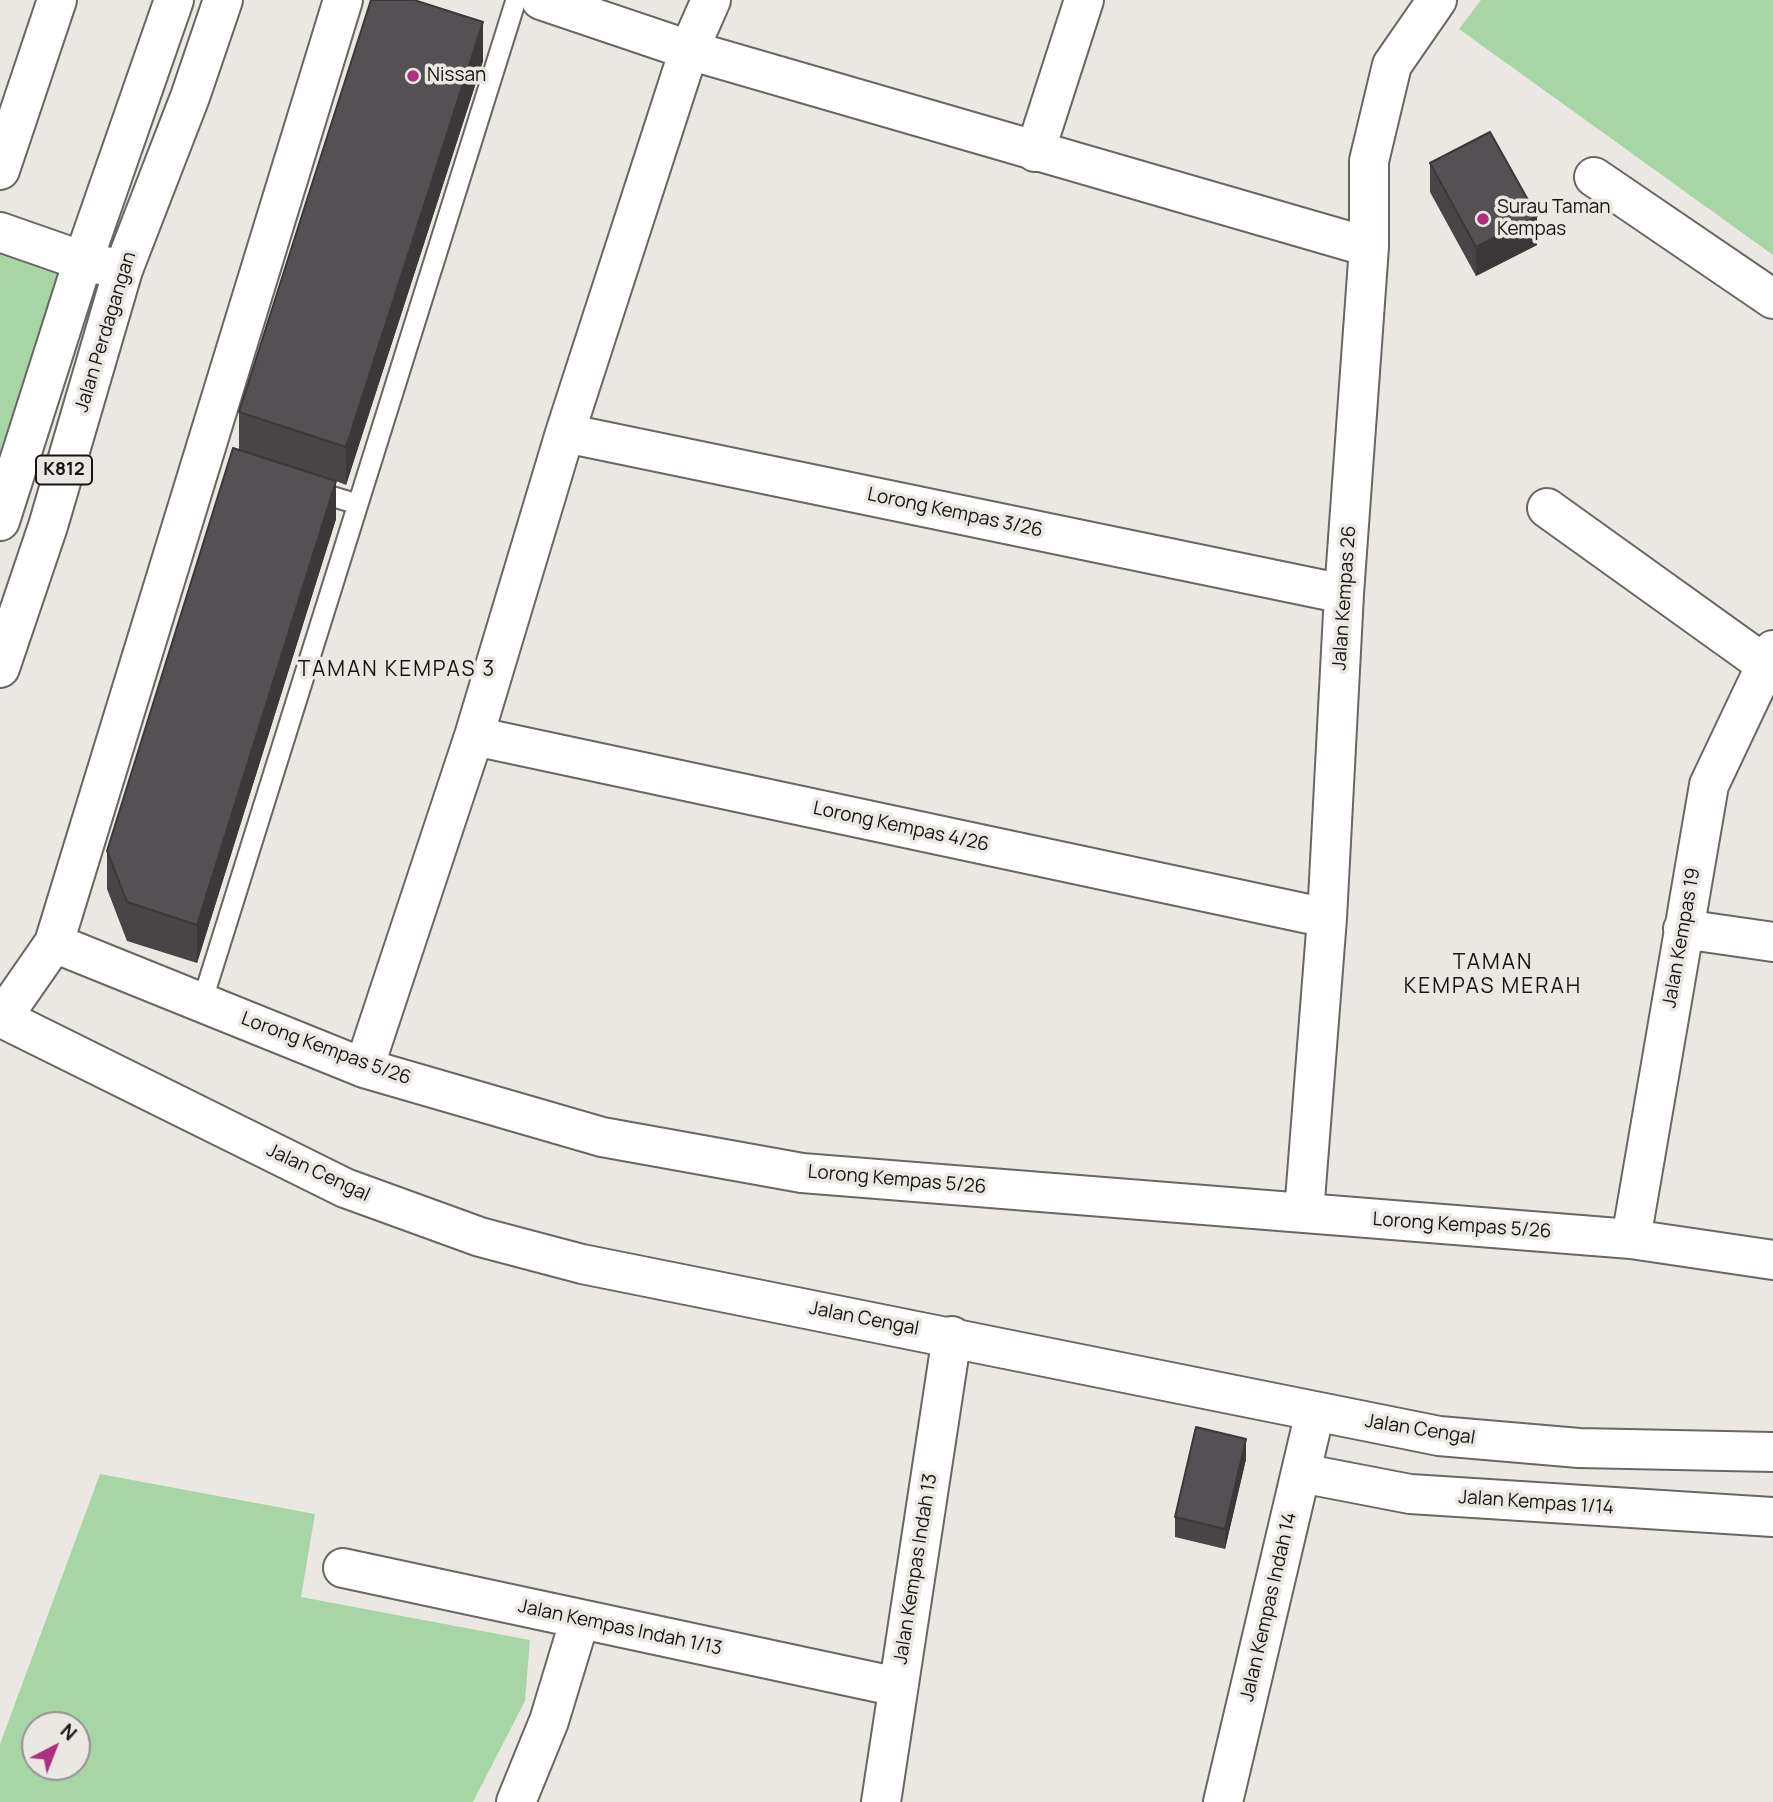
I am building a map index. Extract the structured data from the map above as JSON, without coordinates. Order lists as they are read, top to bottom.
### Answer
{
  "streets": {
    "street": [
      "Jalan Perdagangan",
      "K812",
      "Lorong Kempas 3/26",
      "Jalan Kempas 26",
      "Lorong Kempas 4/26",
      "Jalan Kempas 19",
      "Lorong Kempas 5/26",
      "Jalan Cengal",
      "Jalan Kempas 1/14",
      "Jalan Kempas Indah 13",
      "Jalan Kempas Indah 14",
      "Jalan Kempas Indah 1/13"
    ]
  },
  "crossings": [
    ["Lorong Kempas 3/26", "Jalan Kempas 26"],
    ["Jalan Kempas 26", "Lorong Kempas 4/26"],
    ["Jalan Kempas 26", "Lorong Kempas 5/26"],
    ["Jalan Kempas 19", "Lorong Kempas 5/26"],
    ["Jalan Cengal", "Jalan Kempas Indah 13"],
    ["Jalan Cengal", "Jalan Kempas Indah 14"],
    ["Jalan Kempas 1/14", "Jalan Kempas Indah 14"],
    ["Jalan Kempas Indah 13", "Jalan Kempas Indah 1/13"]
  ],
  "districts": ["TAMAN KEMPAS 3", "TAMAN KEMPAS MERAH"],
  "places": ["Nissan", "Surau Taman Kempas"],
  "north": "top right"
}
